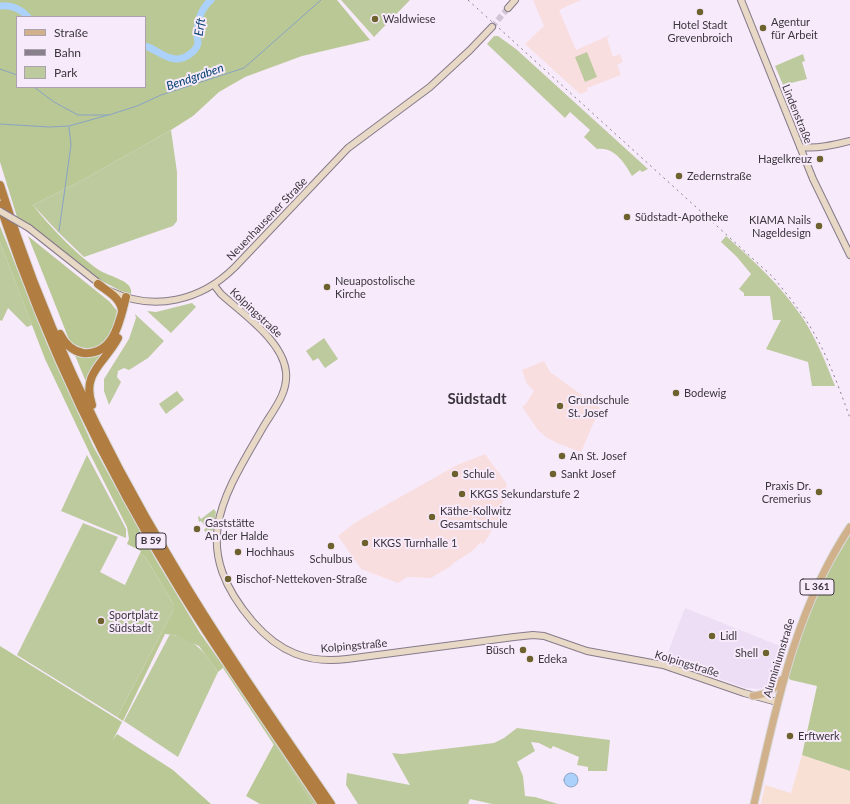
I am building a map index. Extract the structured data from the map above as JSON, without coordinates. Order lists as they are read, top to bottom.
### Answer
{
  "streets": {
    "highway": ["B 59"],
    "main road": ["L 361", "Aluminiumstraße"],
    "street": ["Lindenstraße", "Neuenhausener Straße", "Kolpingstraße"]
  },
  "crossings": [
    ["Neuenhausener Straße", "Kolpingstraße"],
    ["Kolpingstraße", "Aluminiumstraße"]
  ],
  "districts": ["Südstadt"],
  "water": ["Erft", "Bendgraben"],
  "places": [
    "Hotel Stadt Grevenbroich",
    "Waldwiese",
    "Agentur für Arbeit",
    "Hagelkreuz",
    "Zedernstraße",
    "Südstadt-Apotheke",
    "KIAMA Nails Nageldesign",
    "Neuapostolische Kirche",
    "Bodewig",
    "Grundschule St. Josef",
    "An St. Josef",
    "Schule",
    "Sankt Josef",
    "Praxis Dr. Cremerius",
    "KKGS Sekundarstufe 2",
    "Käthe-Kollwitz Gesamtschule",
    "Gaststätte An der Halde",
    "KKGS Turnhalle 1",
    "Schulbus",
    "Hochhaus",
    "Bischof-Nettekoven-Straße",
    "Sportplatz Südstadt",
    "Lidl",
    "Büsch",
    "Shell",
    "Edeka",
    "Erftwerk"
  ],
  "legend": ["Straße", "Bahn", "Park"]
}
